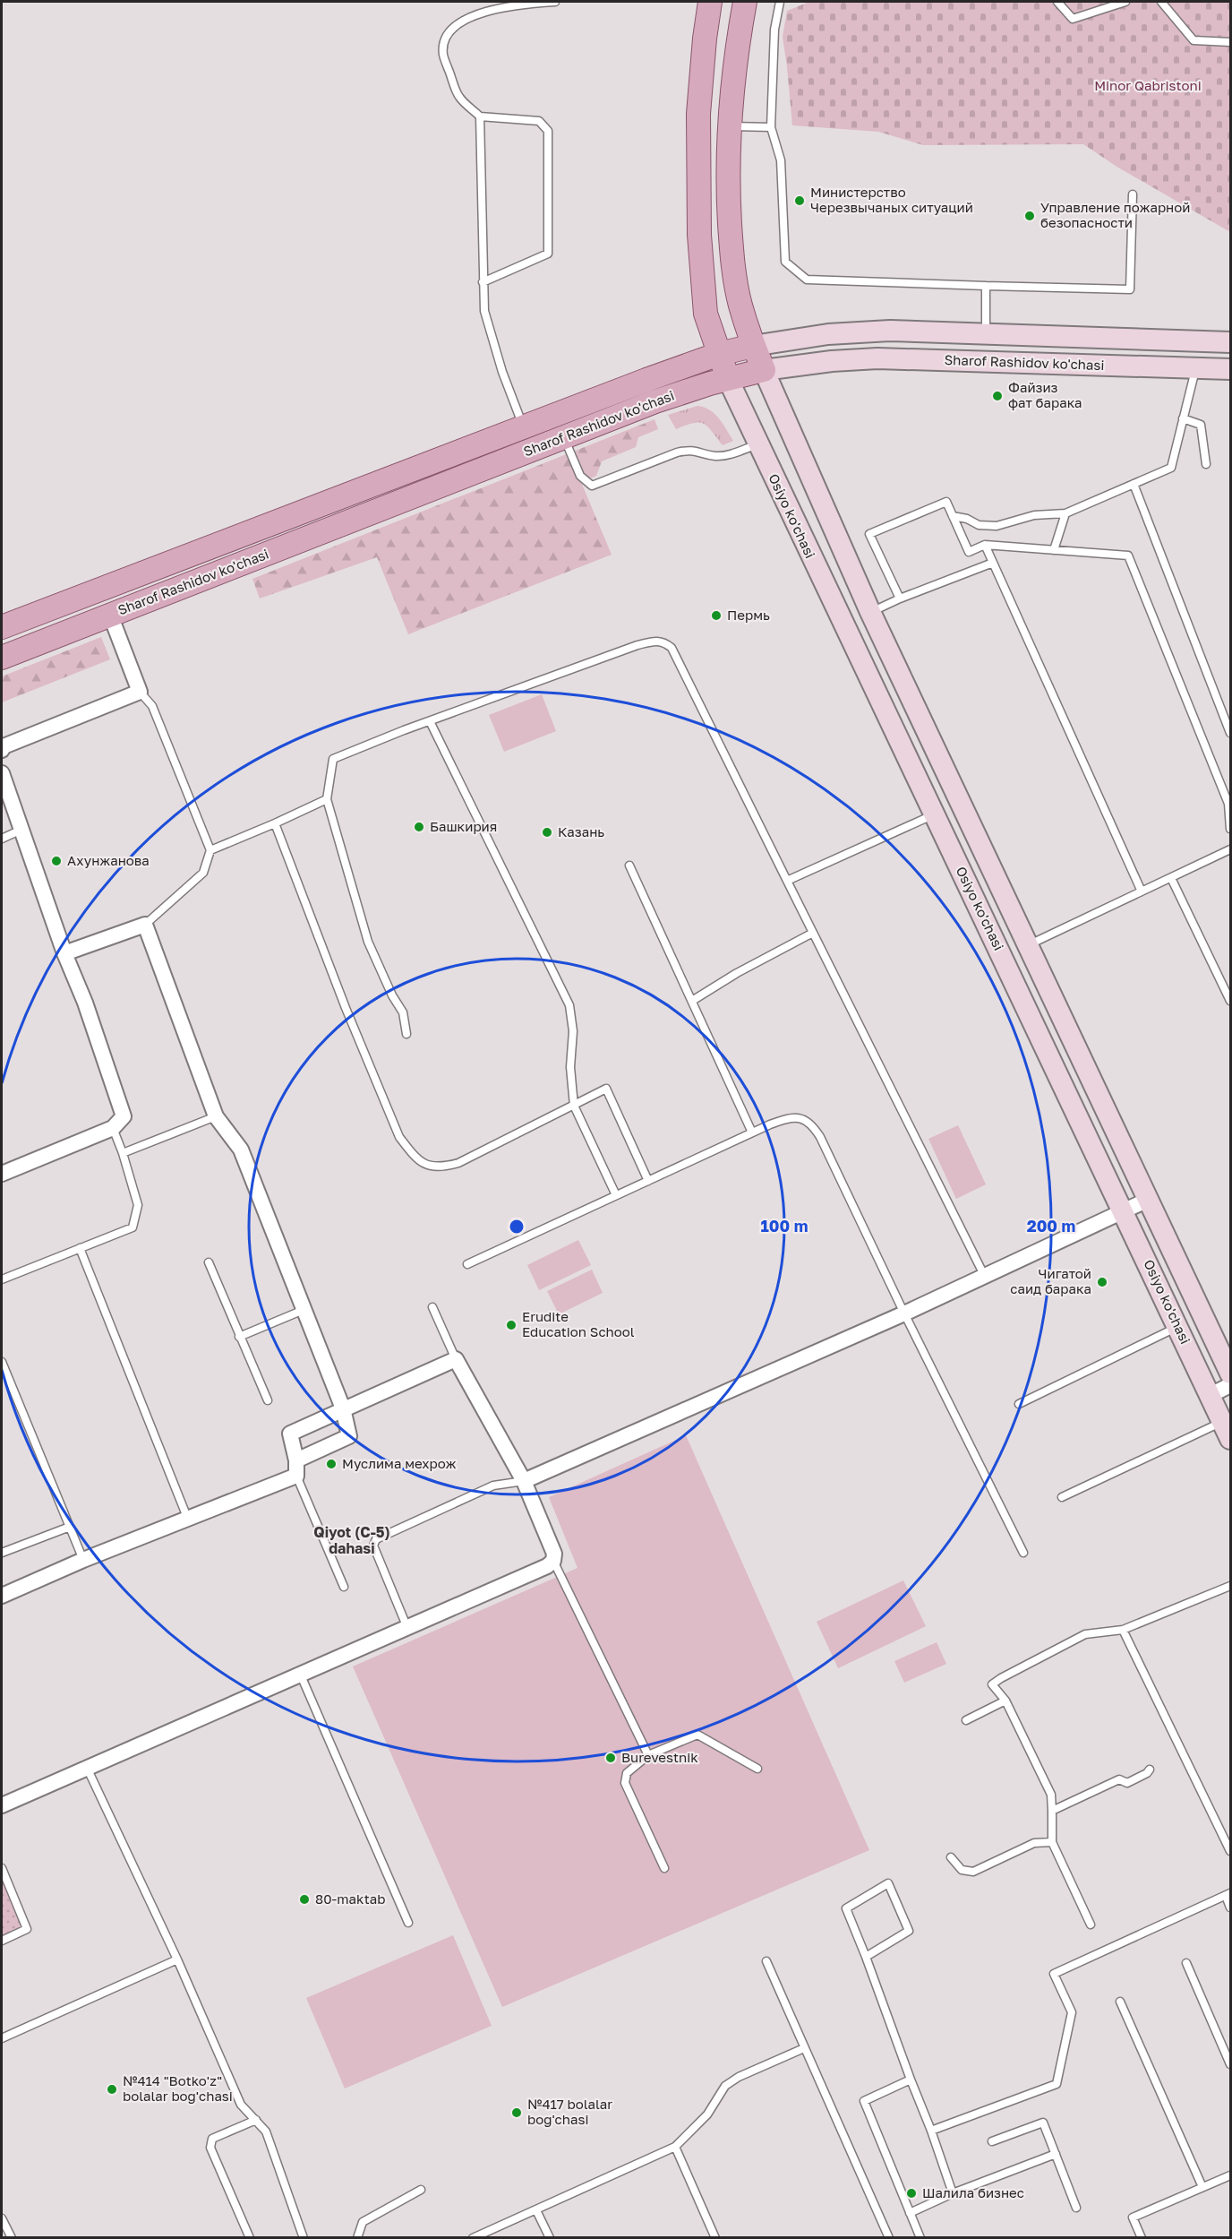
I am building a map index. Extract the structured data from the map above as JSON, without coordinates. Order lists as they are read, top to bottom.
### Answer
{
  "streets": {
    "main road": ["Sharof Rashidov ko'chasi", "Osiyo ko'chasi"]
  },
  "crossings": [
    ["Sharof Rashidov ko'chasi", "Osiyo ko'chasi"]
  ],
  "districts": ["Qiyot (C-5) dahasi"],
  "parks": ["Minor Qabristoni"],
  "places": [
    "Министерство Черезвычаных ситуаций",
    "Управление пожарной безопасности",
    "Файзиз фат барака",
    "Пермь",
    "Башкирия",
    "Казань",
    "Ахунжанова",
    "Чигатой саид барака",
    "Erudite Education School",
    "Муслима мехрож",
    "Burevestnik",
    "80-maktab",
    "№414 \"Botko'z\" bolalar bog'chasi",
    "№417 bolalar bog'chasi",
    "Шалила бизнес"
  ],
  "rings": ["100 m", "200 m"]
}
